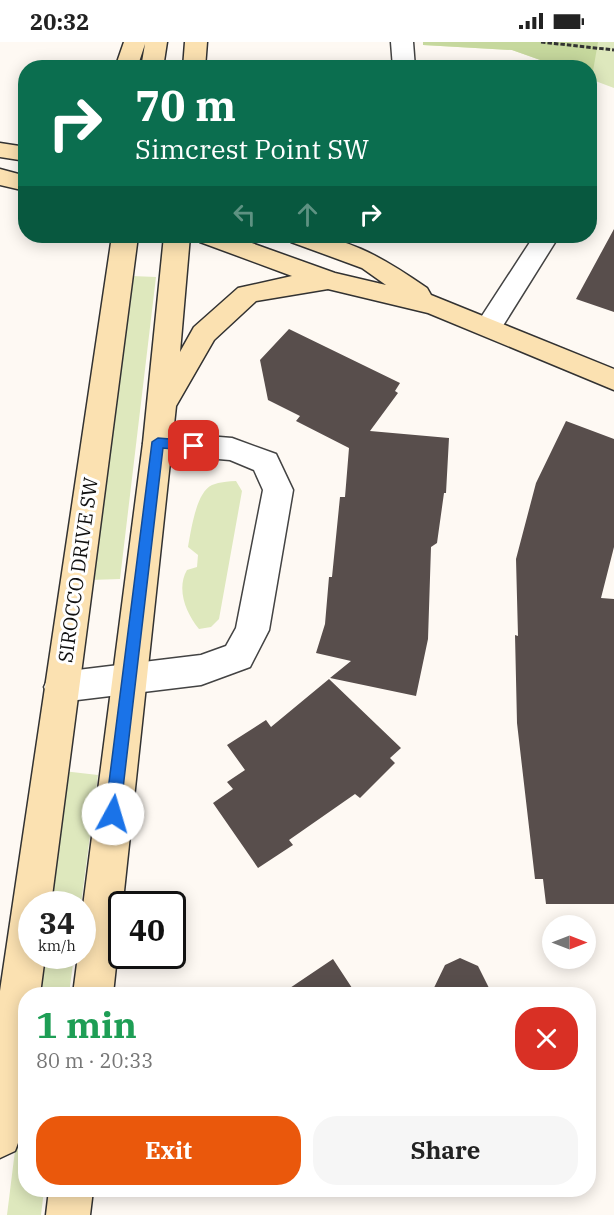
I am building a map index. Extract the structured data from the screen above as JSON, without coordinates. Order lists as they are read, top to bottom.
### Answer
{
  "streets": {
    "street": ["SIROCCO DRIVE SW"]
  },
  "north": "right",
  "page": {
    "status": "20:32",
    "turn": ["70 m", "Simcrest Point SW"],
    "speed": "34 km/h",
    "limit": "40",
    "heading": ["1 min", "80 m · 20:33"],
    "buttons": ["Exit", "Share"]
  }
}
